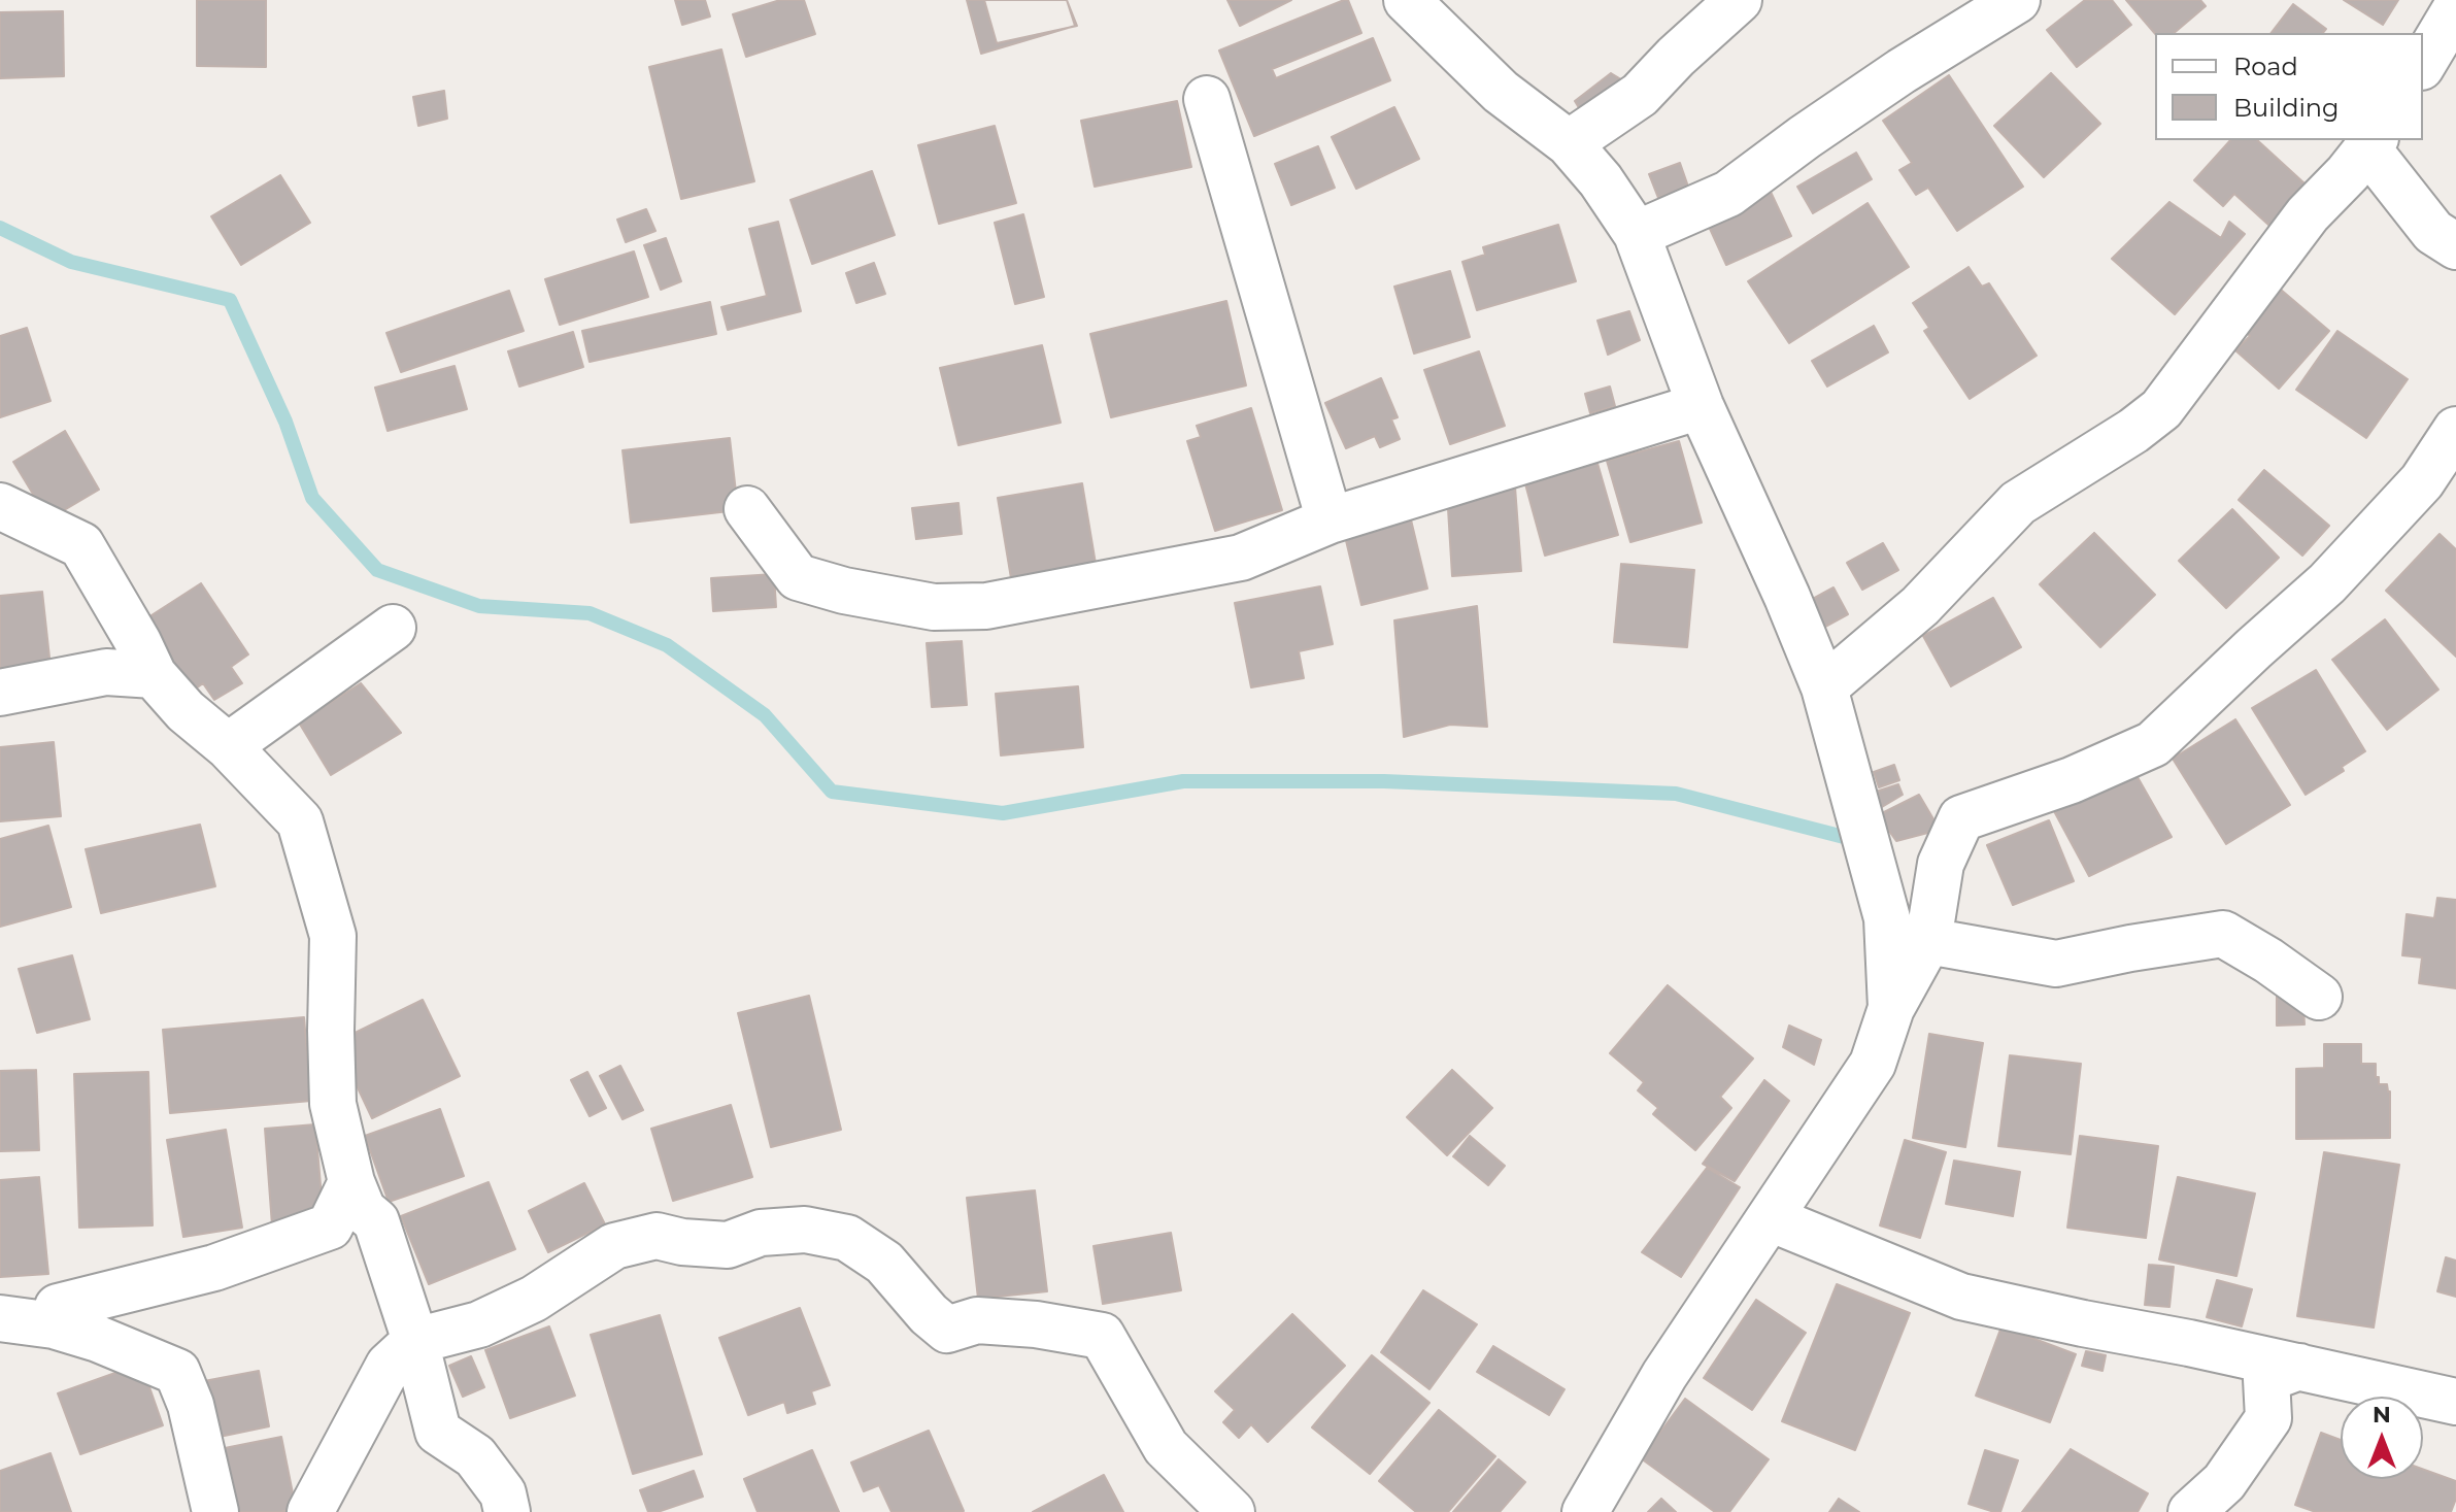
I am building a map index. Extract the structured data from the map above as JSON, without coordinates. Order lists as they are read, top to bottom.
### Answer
{
  "legend": ["Road", "Building"],
  "north": "top"
}
